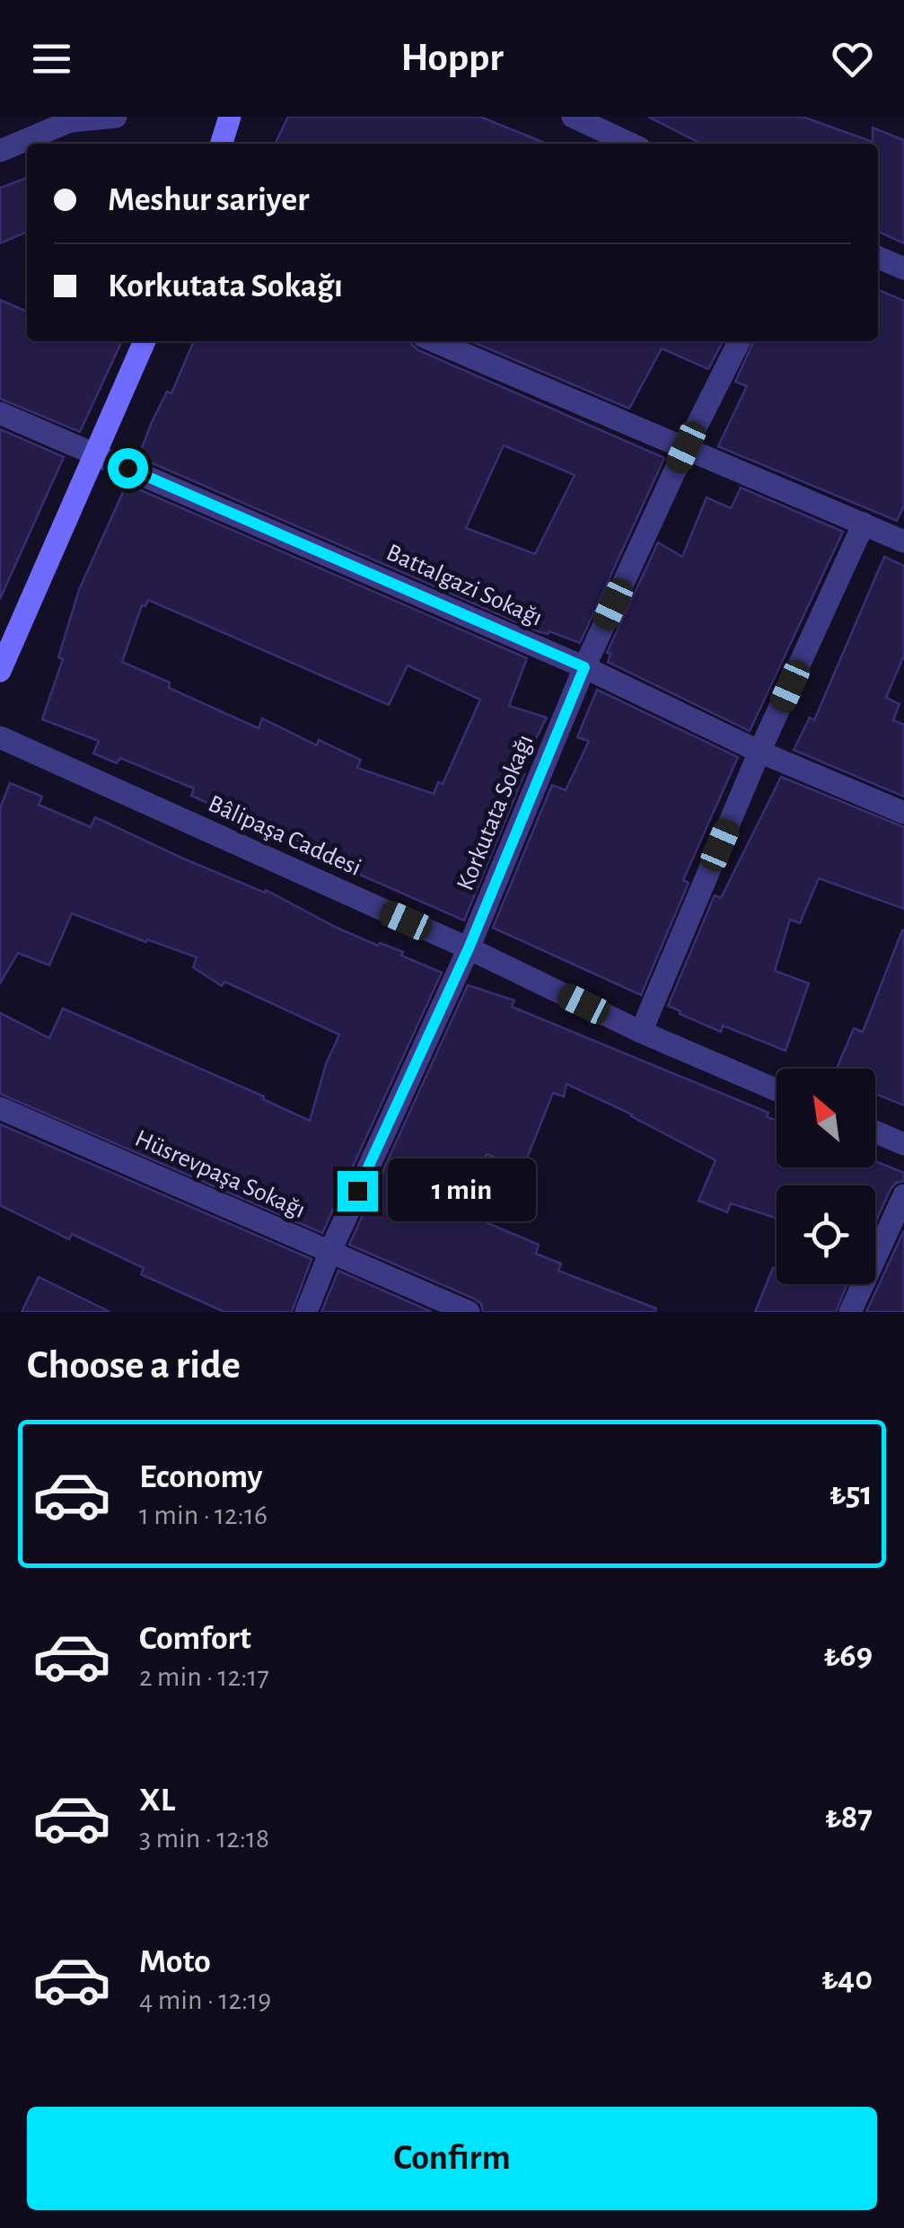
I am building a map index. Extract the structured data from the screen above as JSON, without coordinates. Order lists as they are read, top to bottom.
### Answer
{
  "streets": {
    "street": [
      "Battalgazi Sokağı",
      "Korkutata Sokağı",
      "Bâlipaşa Caddesi",
      "Hüsrevpaşa Sokağı"
    ]
  },
  "crossings": [
    ["Battalgazi Sokağı", "Korkutata Sokağı"],
    ["Korkutata Sokağı", "Bâlipaşa Caddesi"],
    ["Korkutata Sokağı", "Hüsrevpaşa Sokağı"]
  ],
  "north": "top left",
  "page": {
    "header": "Hoppr",
    "banner": ["Meshur sariyer", "Korkutata Sokağı"],
    "bubble": "1 min",
    "heading": "Choose a ride",
    "list": [
      {
        "name": "Economy",
        "note": "1 min · 12:16",
        "value": "₺51"
      },
      {
        "name": "Comfort",
        "note": "2 min · 12:17",
        "value": "₺69"
      },
      {
        "name": "XL",
        "note": "3 min · 12:18",
        "value": "₺87"
      },
      {
        "name": "Moto",
        "note": "4 min · 12:19",
        "value": "₺40"
      }
    ],
    "buttons": "Confirm"
  }
}
